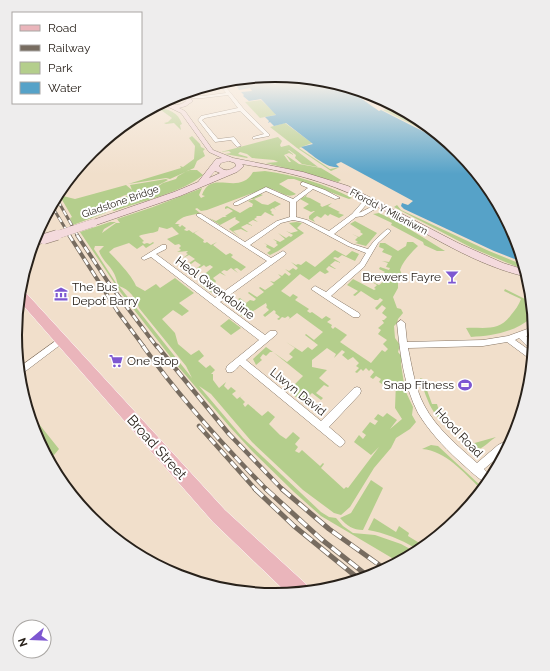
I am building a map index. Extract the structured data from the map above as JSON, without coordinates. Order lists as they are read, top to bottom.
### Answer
{
  "streets": {
    "main road": ["Broad Street"],
    "street": [
      "Gladstone Bridge",
      "Ffordd Y Mileniwm",
      "Heol Gwendoline",
      "Llwyn David",
      "Hood Road"
    ]
  },
  "places": {
    "bar": ["Brewers Fayre"],
    "museum": ["The Bus Depot Barry"],
    "supermarket": ["One Stop"],
    "sports": ["Snap Fitness"]
  },
  "legend": [
    "Road",
    "Railway",
    "Park",
    "Water"
  ],
  "north": "left"
}
